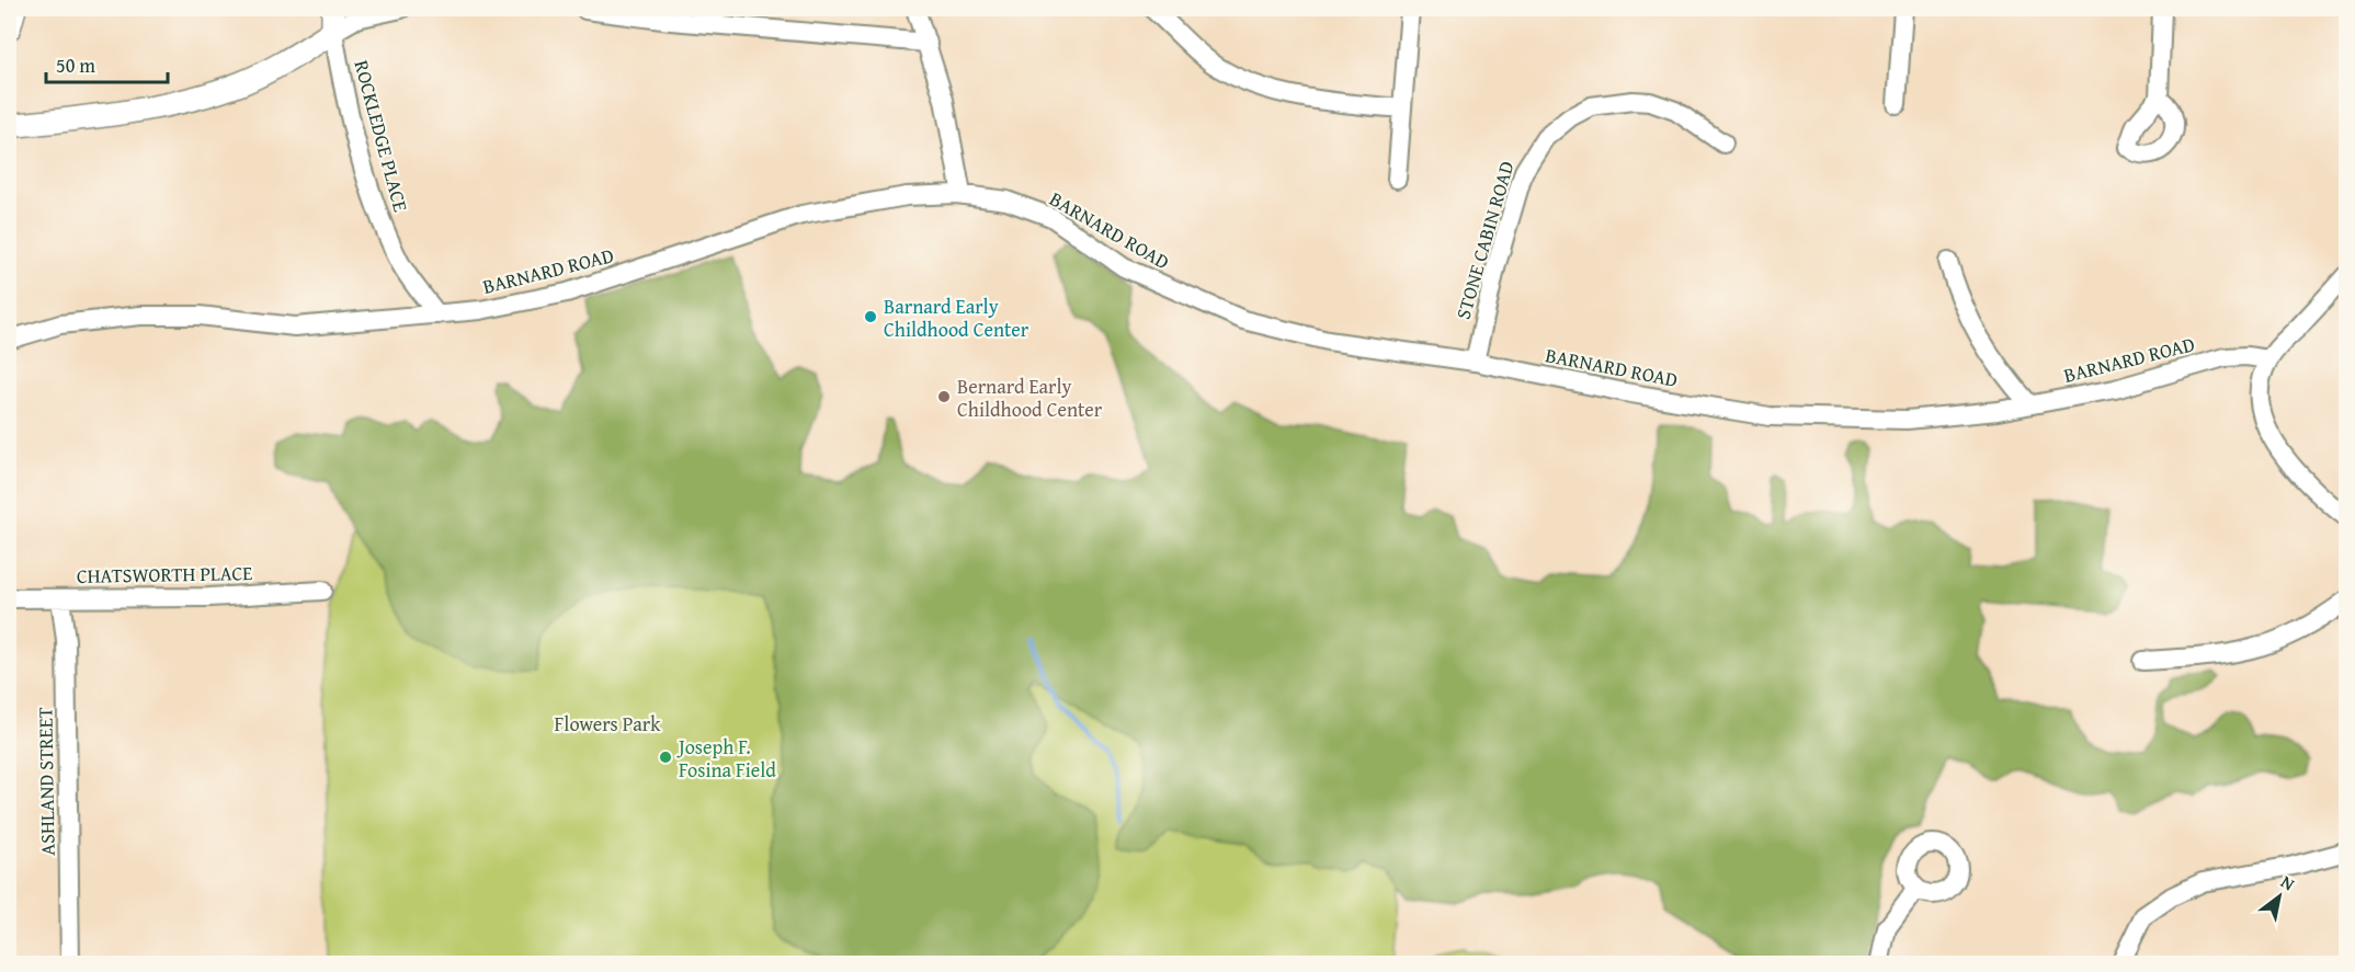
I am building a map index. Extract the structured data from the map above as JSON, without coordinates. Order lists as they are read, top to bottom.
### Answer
{
  "streets": {
    "street": [
      "ROCKLEDGE PLACE",
      "BARNARD ROAD",
      "STONE CABIN ROAD",
      "CHATSWORTH PLACE",
      "ASHLAND STREET"
    ]
  },
  "crossings": [
    ["ROCKLEDGE PLACE", "BARNARD ROAD"],
    ["BARNARD ROAD", "STONE CABIN ROAD"],
    ["CHATSWORTH PLACE", "ASHLAND STREET"]
  ],
  "parks": ["Flowers Park"],
  "places": ["Barnard Early Childhood Center", "Bernard Early Childhood Center", "Joseph F. Fosina Field"],
  "scale_bar": "50 m",
  "north": "top right"
}
